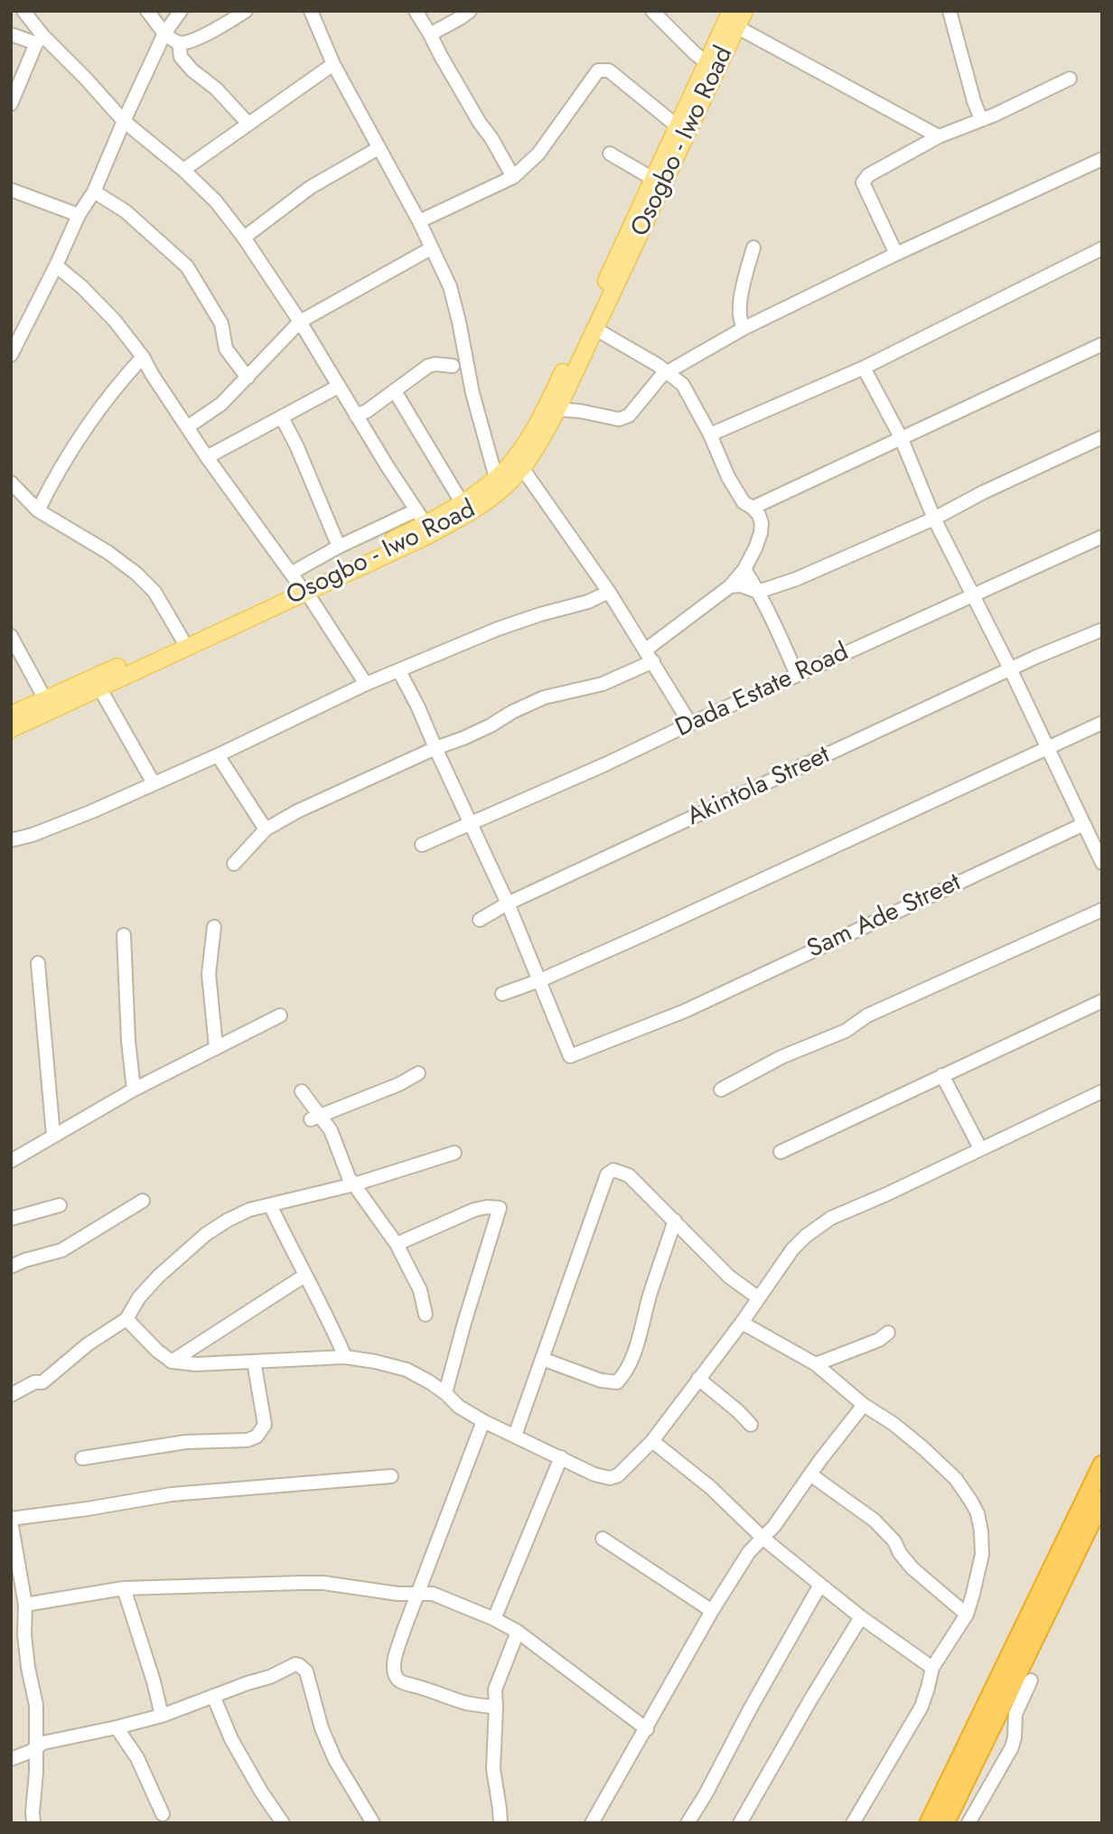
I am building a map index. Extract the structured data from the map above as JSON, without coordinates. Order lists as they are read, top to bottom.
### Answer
{
  "streets": {
    "main road": ["Osogbo - Iwo Road"],
    "street": ["Dada Estate Road", "Akintola Street", "Sam Ade Street"]
  }
}
